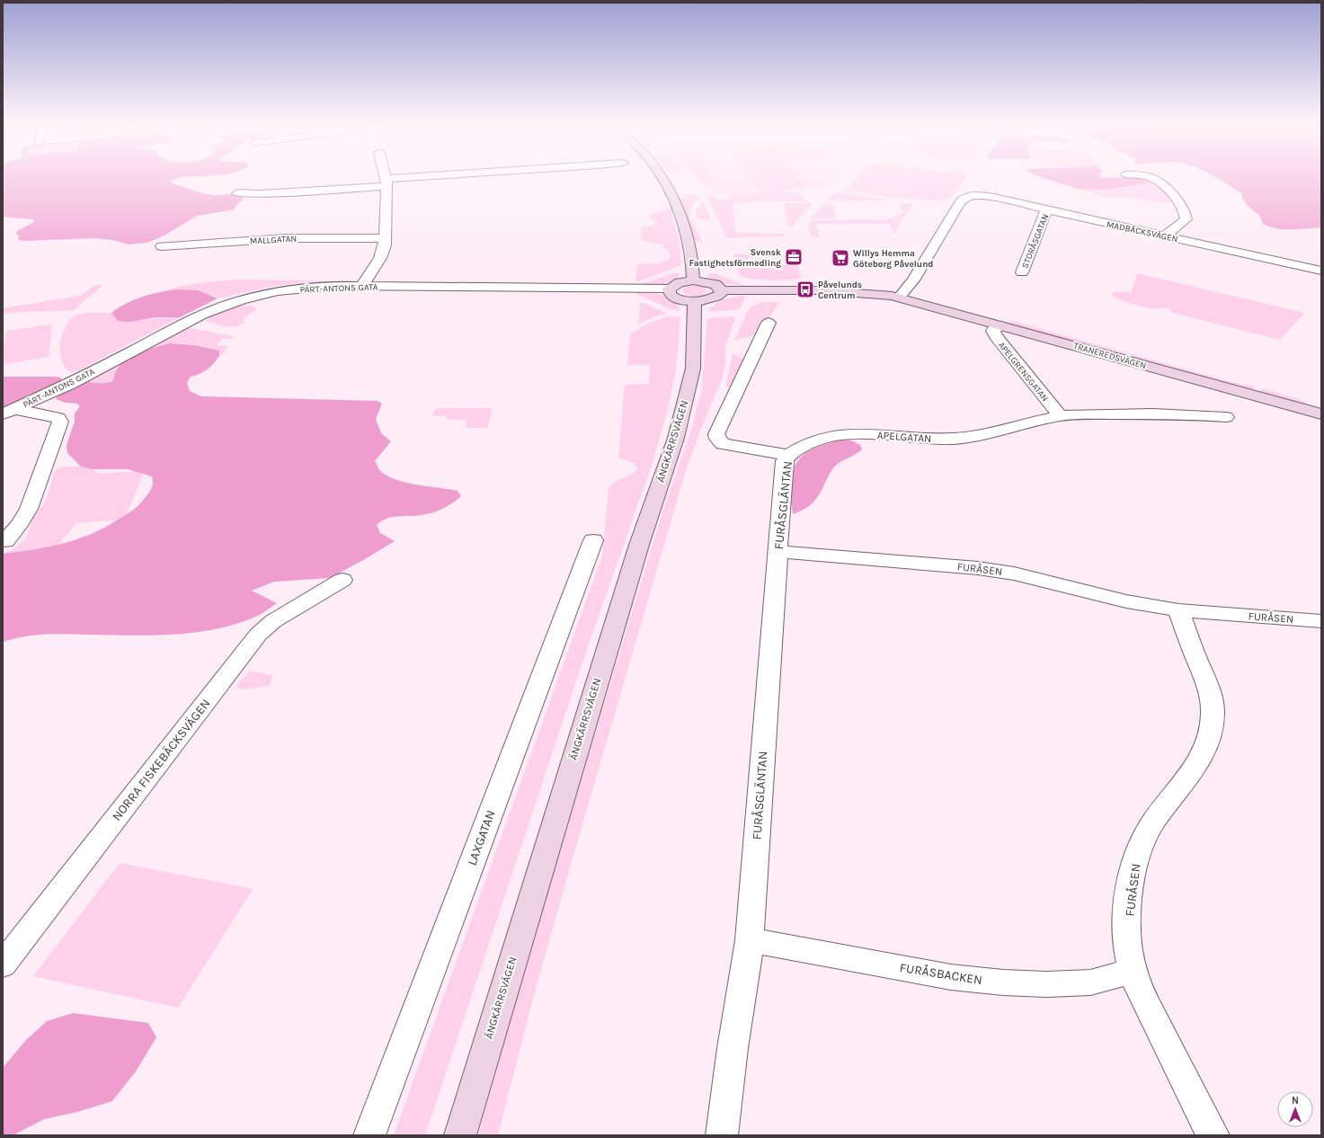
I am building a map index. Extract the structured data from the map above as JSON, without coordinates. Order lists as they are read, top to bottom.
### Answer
{
  "streets": {
    "street": [
      "MADBÄCKSVÄGEN",
      "MALLGATAN",
      "STORÅSGATAN",
      "PÄRT-ANTONS GATA",
      "TRANEREDSVÄGEN",
      "APELGRENSGATAN",
      "APELGATAN",
      "ÄNGKÄRRSVÄGEN",
      "FURÅSGLÄNTAN",
      "FURÅSEN",
      "NORRA FISKEBÄCKSVÄGEN",
      "LAXGATAN",
      "FURÅSBACKEN"
    ]
  },
  "crossings": [
    ["MADBÄCKSVÄGEN", "STORÅSGATAN"],
    ["MADBÄCKSVÄGEN", "TRANEREDSVÄGEN"],
    ["TRANEREDSVÄGEN", "APELGRENSGATAN"],
    ["APELGRENSGATAN", "APELGATAN"],
    ["APELGATAN", "FURÅSGLÄNTAN"],
    ["FURÅSGLÄNTAN", "FURÅSEN"],
    ["FURÅSGLÄNTAN", "FURÅSBACKEN"],
    ["FURÅSEN", "FURÅSBACKEN"]
  ],
  "places": {
    "office": ["Svensk Fastighetsförmedling"],
    "supermarket": ["Willys Hemma Göteborg Påvelund"],
    "bus stop": ["Påvelunds Centrum"]
  },
  "north": "top"
}
